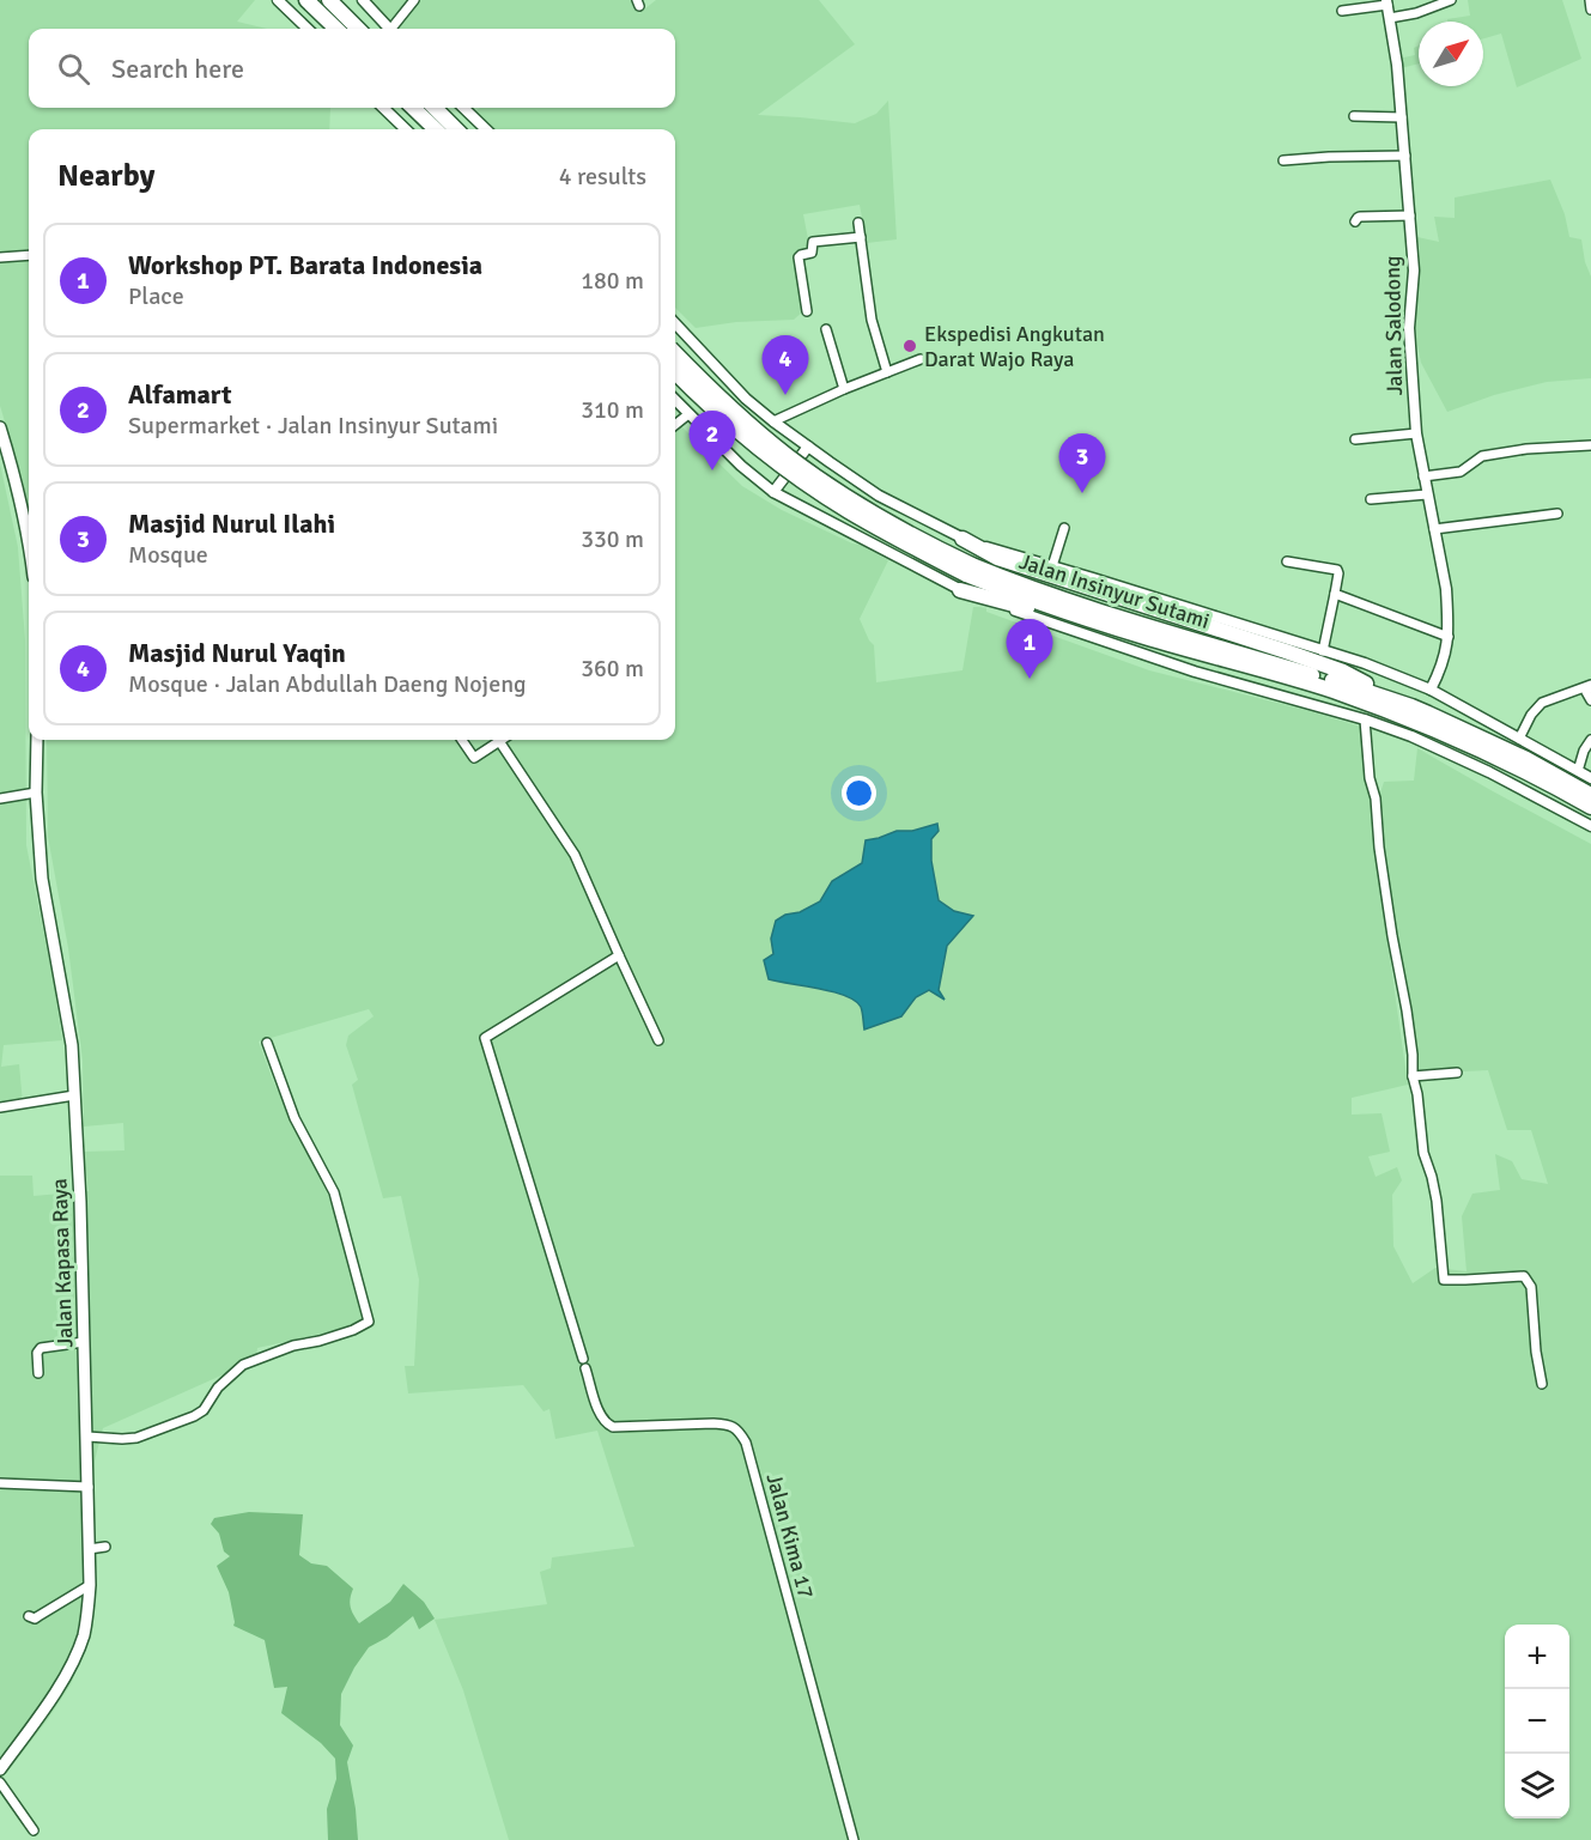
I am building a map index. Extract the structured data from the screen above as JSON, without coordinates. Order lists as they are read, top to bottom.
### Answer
{
  "streets": {
    "highway": ["Jalan Insinyur Sutami"],
    "main road": ["Jalan Kapasa Raya"],
    "street": ["Jalan Salodong", "Jalan Kima 17"]
  },
  "places": ["Ekspedisi Angkutan Darat Wajo Raya"],
  "north": "top right",
  "page": {
    "search": "Search here",
    "heading": ["Nearby", "4 results"],
    "list": [
      {
        "mark": "1",
        "name": "Workshop PT. Barata Indonesia",
        "note": "Place",
        "value": "180 m"
      },
      {
        "mark": "2",
        "name": "Alfamart",
        "note": "Supermarket · Jalan Insinyur Sutami",
        "value": "310 m"
      },
      {
        "mark": "3",
        "name": "Masjid Nurul Ilahi",
        "note": "Mosque",
        "value": "330 m"
      },
      {
        "mark": "4",
        "name": "Masjid Nurul Yaqin",
        "note": "Mosque · Jalan Abdullah Daeng Nojeng",
        "value": "360 m"
      }
    ],
    "pins": [
      "4",
      "2",
      "3",
      "1"
    ],
    "map_buttons": ["+", "−"]
  }
}
